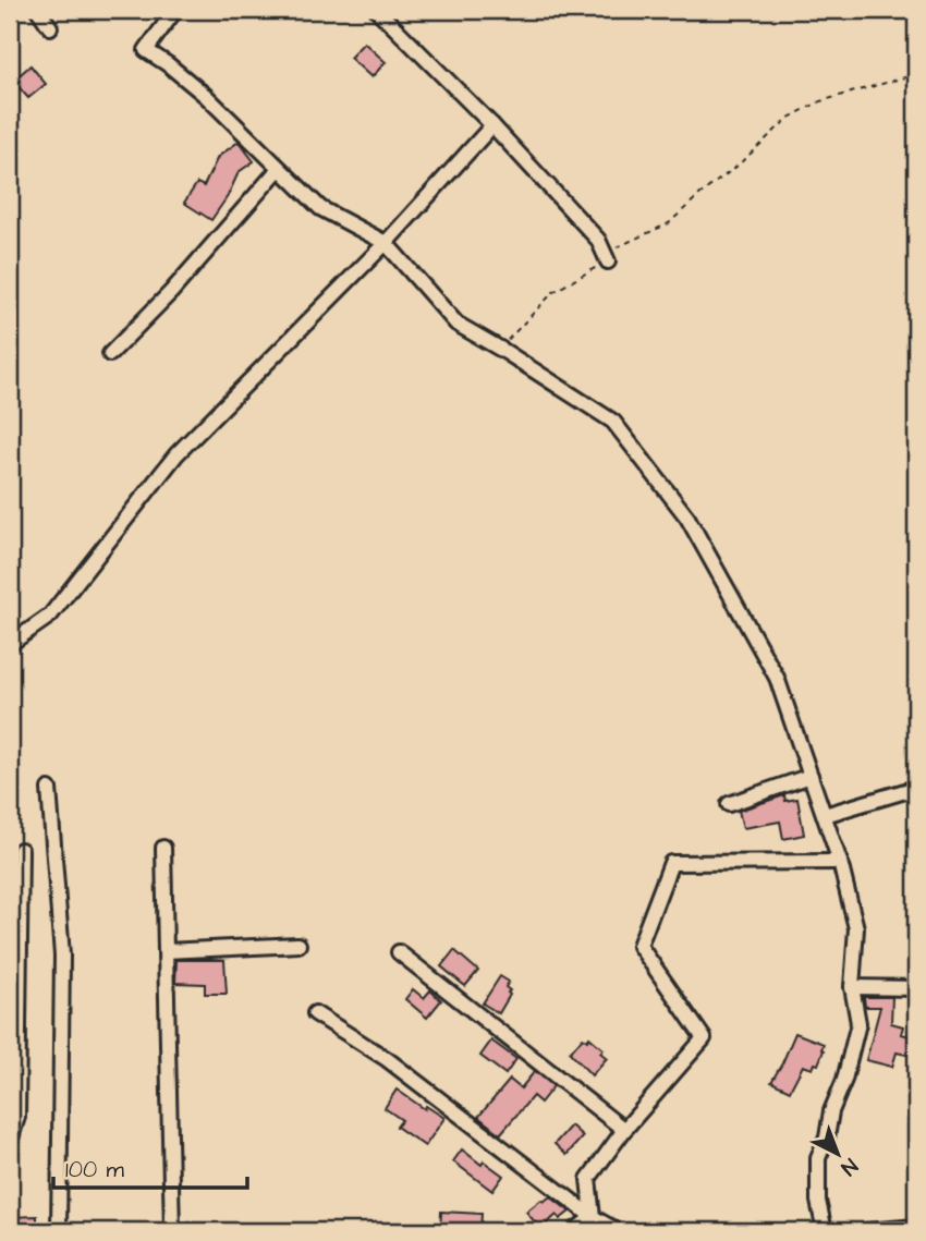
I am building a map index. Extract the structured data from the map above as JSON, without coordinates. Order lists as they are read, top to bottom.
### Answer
{
  "scale_bar": "100 m",
  "north": "bottom right"
}
